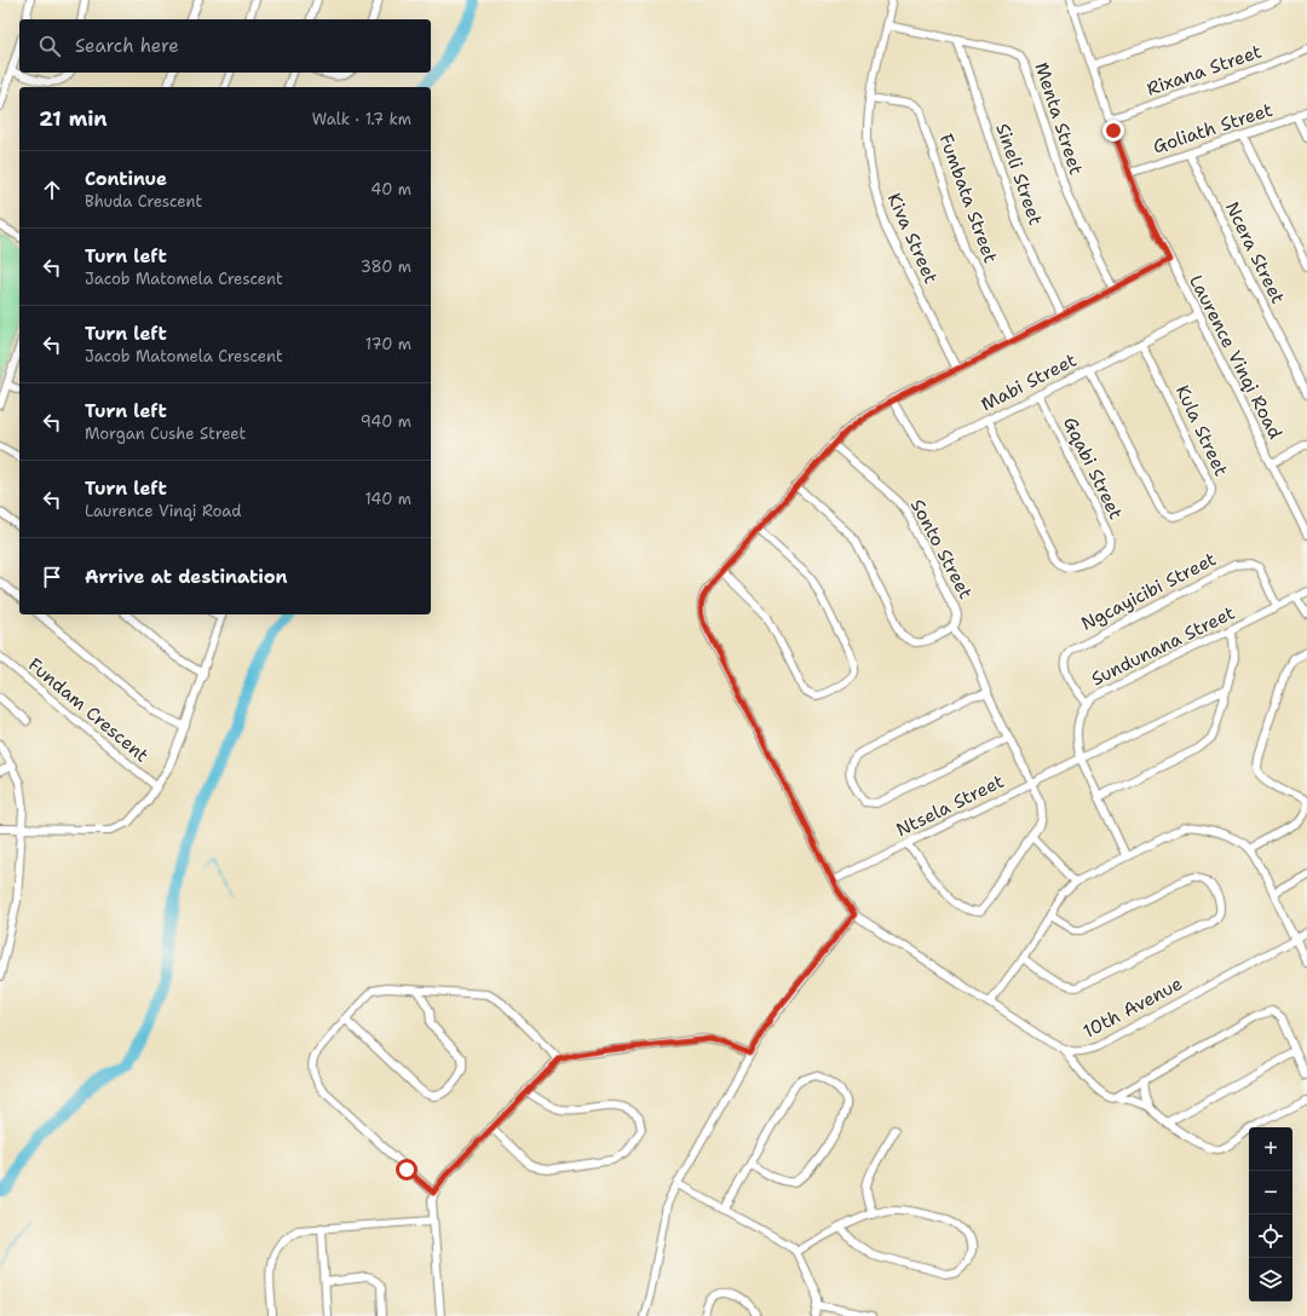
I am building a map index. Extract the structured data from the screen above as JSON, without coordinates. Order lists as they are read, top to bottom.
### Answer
{
  "streets": {
    "street": [
      "Rixana Street",
      "Menta Street",
      "Goliath Street",
      "Sineli Street",
      "Fumbata Street",
      "Kiva Street",
      "Ncera Street",
      "Laurence Vinqi Road",
      "Mabi Street",
      "Kula Street",
      "Gqabi Street",
      "Sonto Street",
      "Ngcayicibi Street",
      "Sundunana Street",
      "Fundam Crescent",
      "Ntsela Street",
      "10th Avenue"
    ]
  },
  "crossings": [
    ["Rixana Street", "Laurence Vinqi Road"],
    ["Menta Street", "Sineli Street"],
    ["Menta Street", "Kiva Street"],
    ["Goliath Street", "Ncera Street"],
    ["Goliath Street", "Laurence Vinqi Road"],
    ["Fumbata Street", "Kiva Street"],
    ["Laurence Vinqi Road", "Mabi Street"],
    ["Mabi Street", "Kula Street"],
    ["Mabi Street", "Gqabi Street"],
    ["Ngcayicibi Street", "Sundunana Street"],
    ["Sundunana Street", "Ntsela Street"]
  ],
  "page": {
    "search": "Search here",
    "heading": ["21 min", "Walk · 1.7 km"],
    "list": [
      ["Continue", "Bhuda Crescent", "40 m"],
      ["Turn left", "Jacob Matomela Crescent", "380 m"],
      ["Turn left", "Jacob Matomela Crescent", "170 m"],
      ["Turn left", "Morgan Cushe Street", "940 m"],
      ["Turn left", "Laurence Vinqi Road", "140 m"],
      "Arrive at destination"
    ],
    "map_buttons": ["+", "−"]
  }
}
